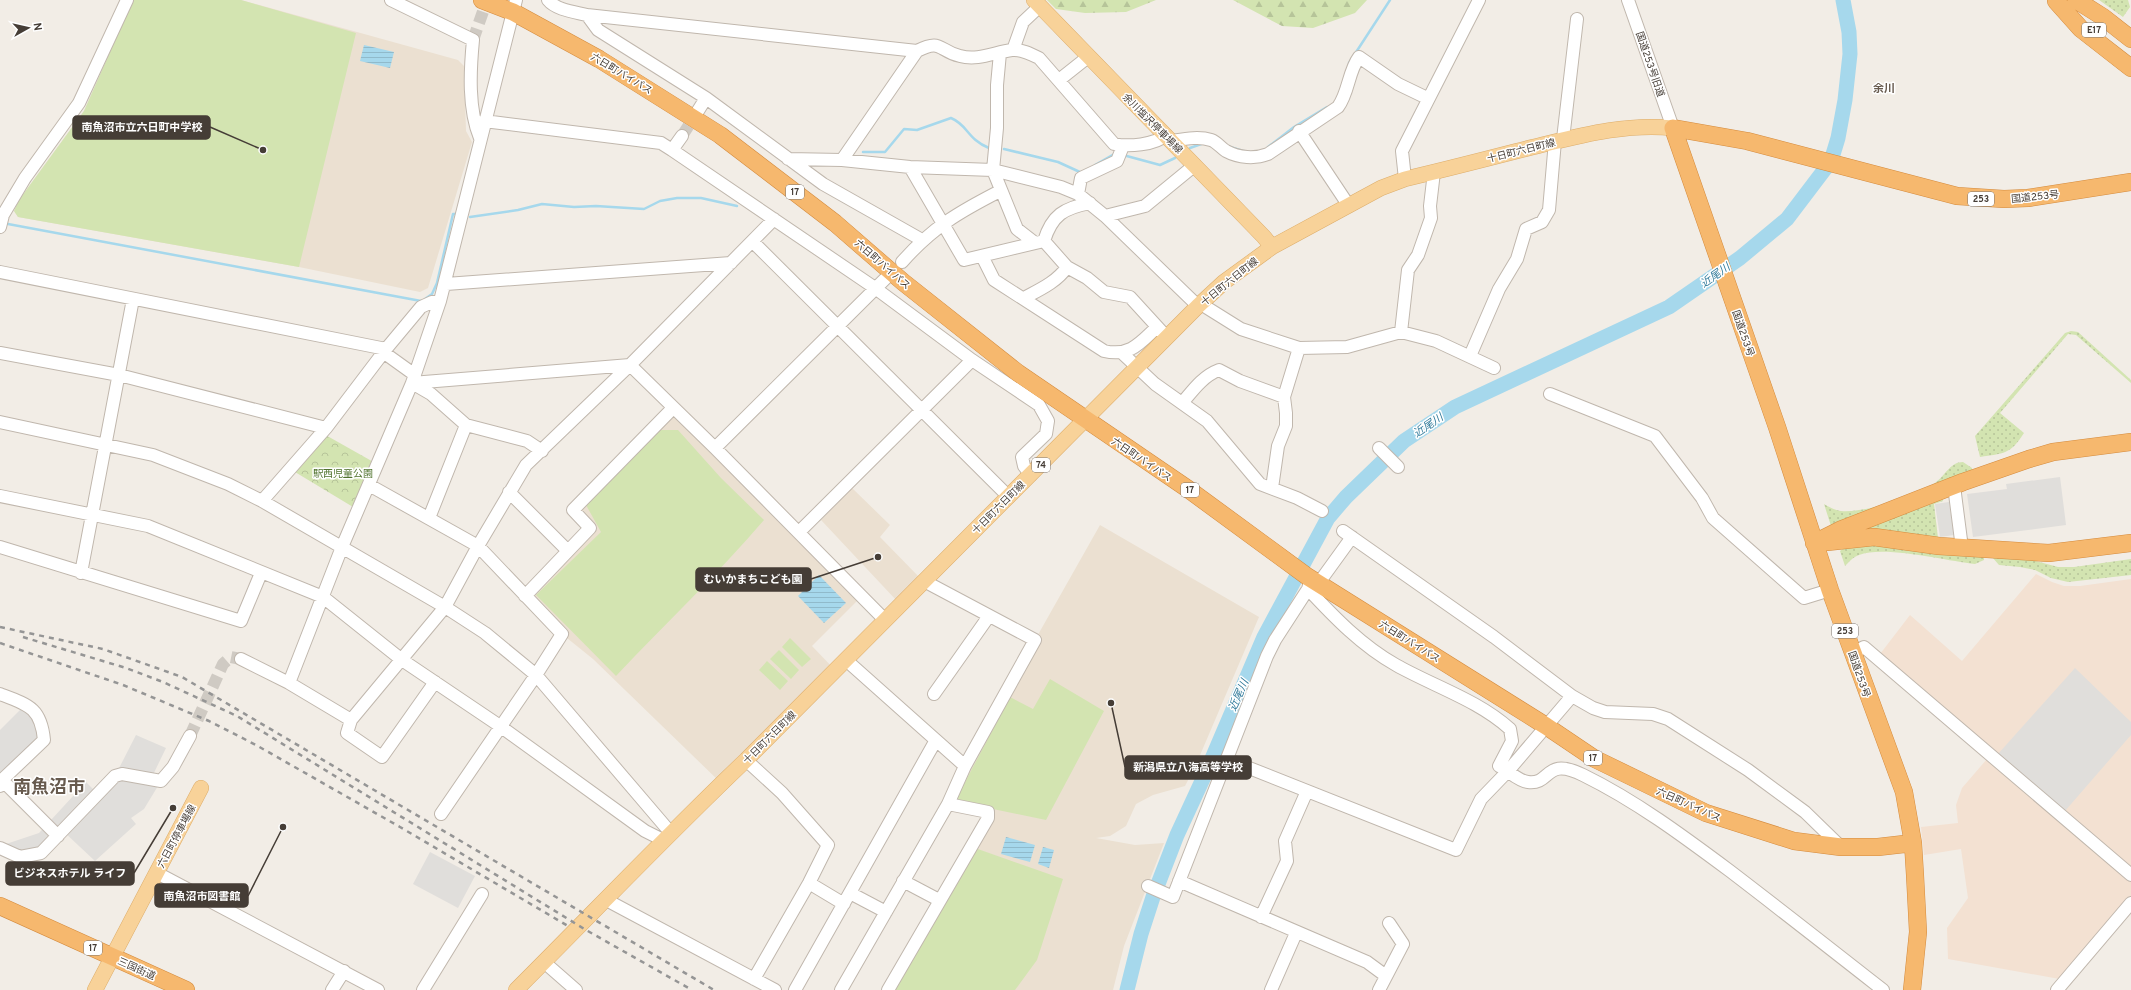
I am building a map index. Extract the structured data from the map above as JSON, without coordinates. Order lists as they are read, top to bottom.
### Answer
{
  "streets": {
    "highway": [
      "E17",
      "六日町バイパス",
      "17",
      "国道253号",
      "253",
      "三国街道"
    ],
    "main road": [
      "余川塩沢停車場線",
      "十日町六日町線",
      "74",
      "六日町停車場線"
    ],
    "street": ["国道253号旧道"]
  },
  "crossings": [
    ["国道253号旧道", "十日町六日町線"],
    ["国道253号旧道", "国道253号"],
    ["六日町バイパス", "十日町六日町線"],
    ["六日町バイパス", "国道253号"],
    ["余川塩沢停車場線", "十日町六日町線"],
    ["十日町六日町線", "国道253号"],
    ["六日町停車場線", "三国街道"]
  ],
  "districts": ["余川", "南魚沼市"],
  "water": ["近尾川"],
  "parks": ["駅西児童公園"],
  "places": [
    "南魚沼市立六日町中学校",
    "むいかまちこども園",
    "新潟県立八海高等学校",
    "ビジネスホテル ライフ",
    "南魚沼市図書館"
  ],
  "north": "right"
}
